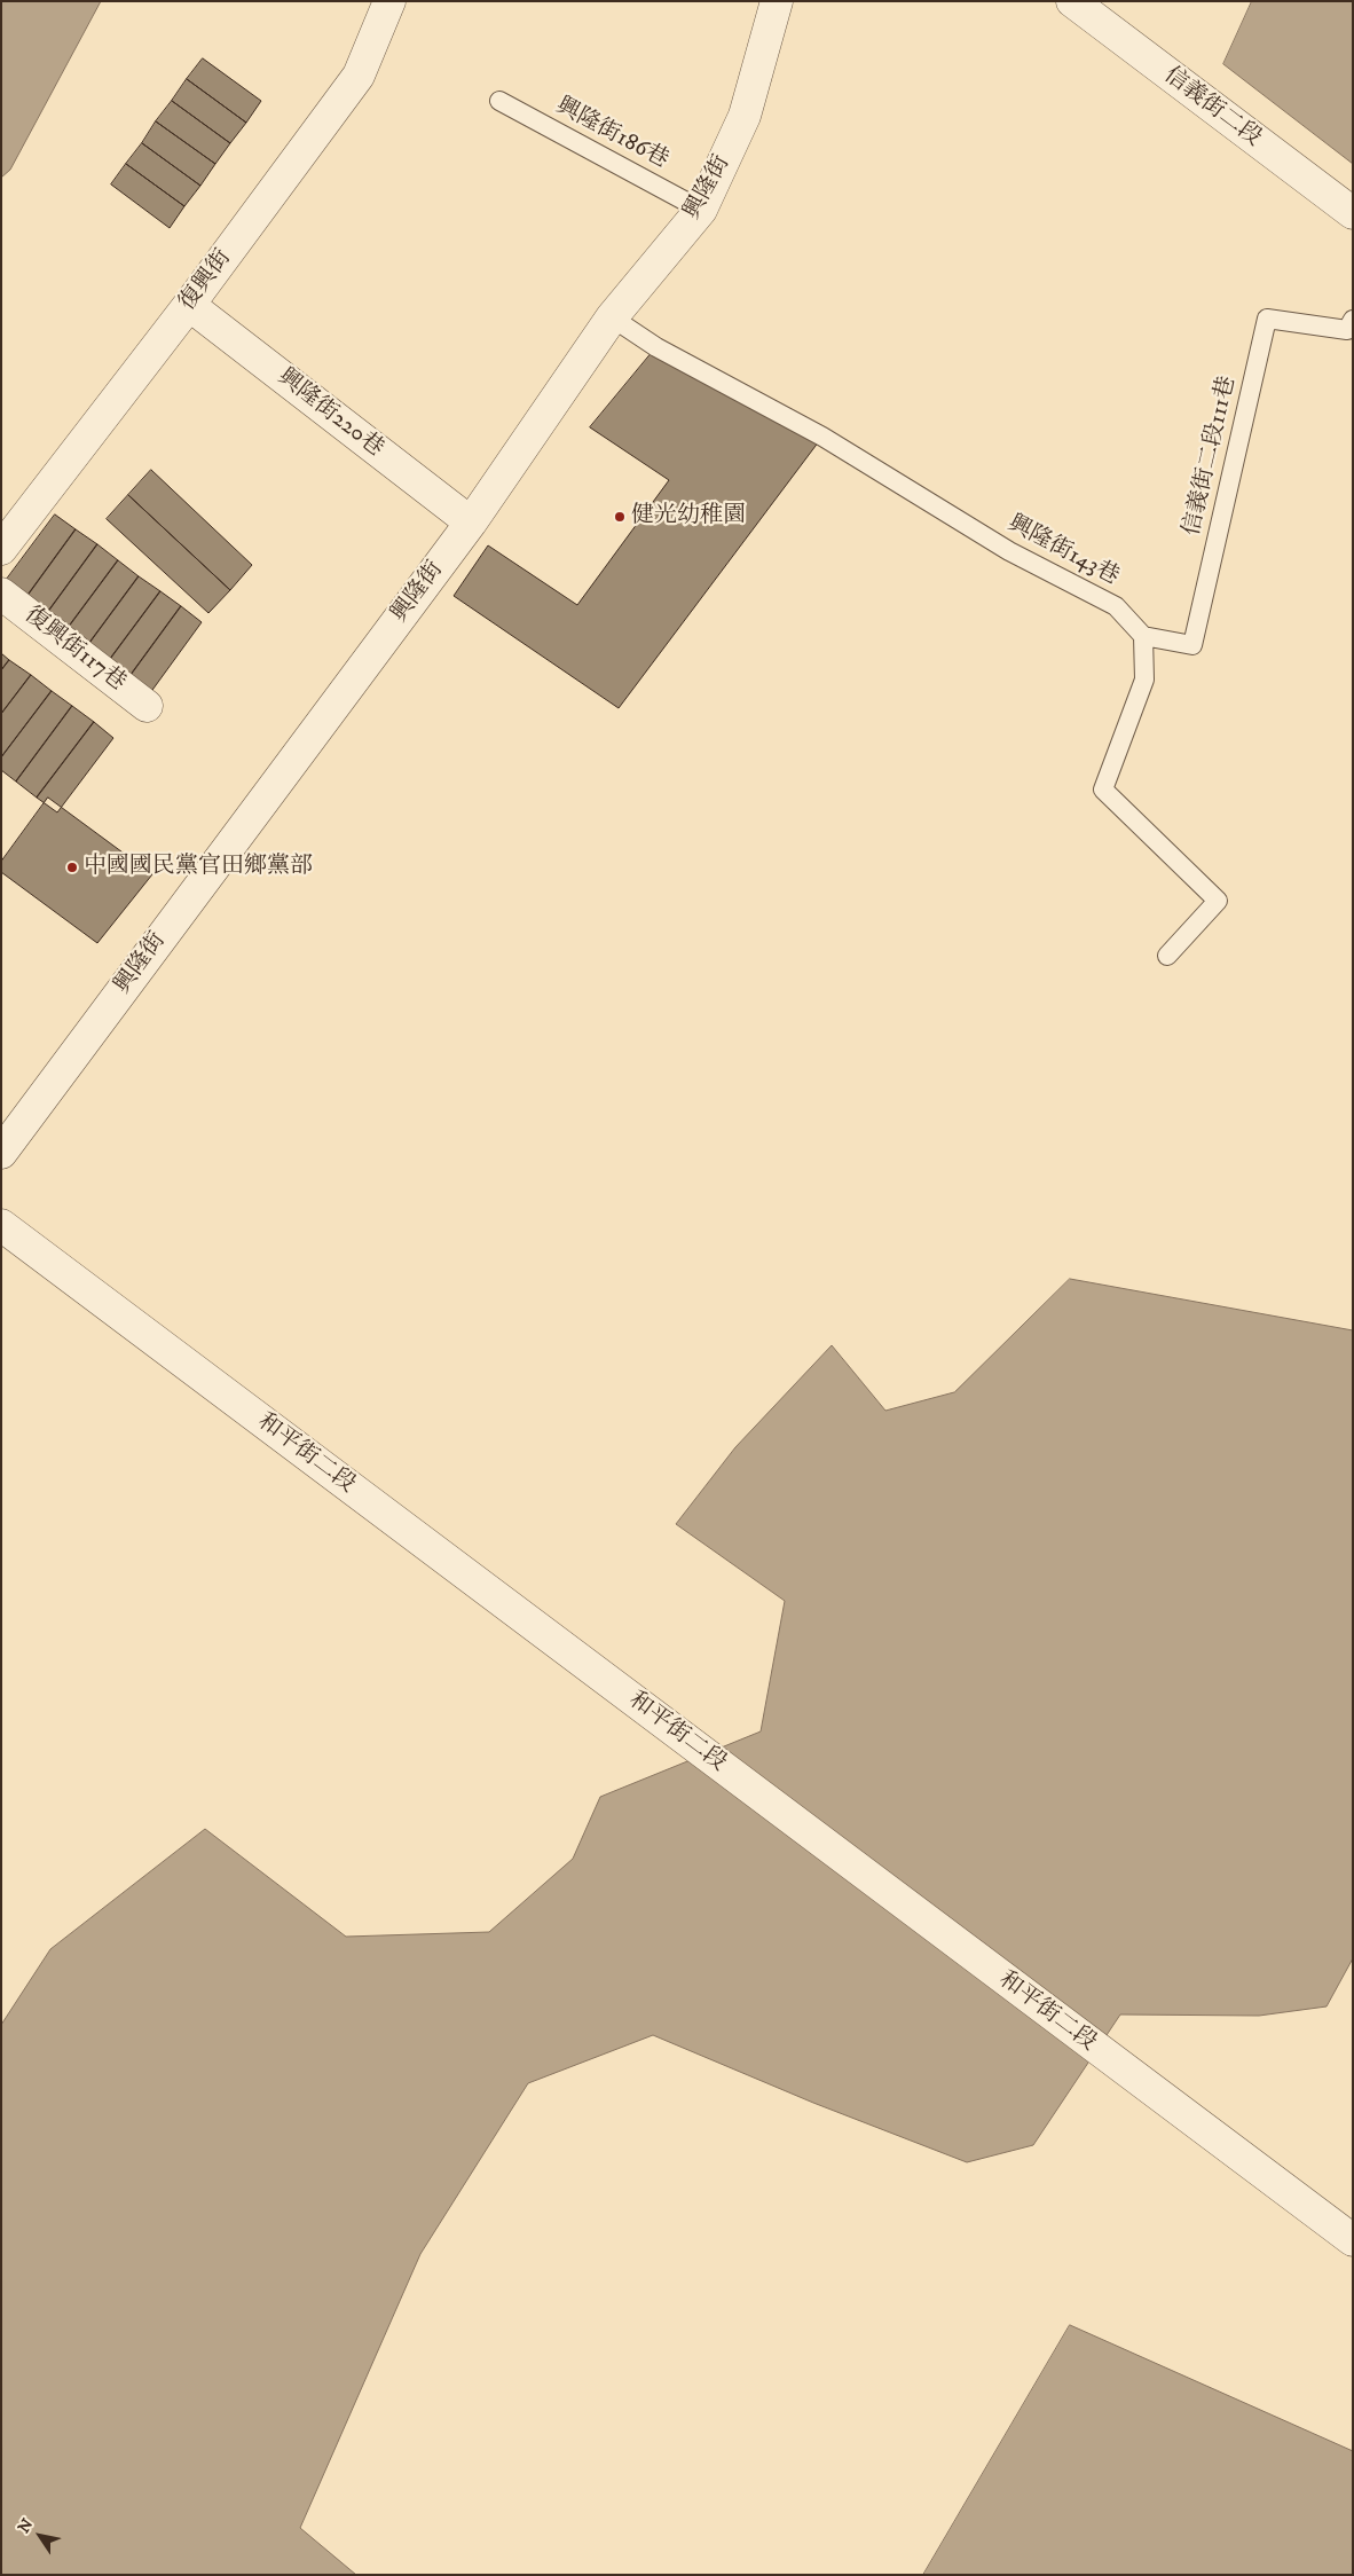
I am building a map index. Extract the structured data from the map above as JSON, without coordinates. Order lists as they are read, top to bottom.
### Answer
{
  "streets": {
    "street": [
      "信義街二段",
      "興隆街",
      "復興街",
      "興隆街220巷",
      "復興街117巷",
      "和平街二段"
    ],
    "lane": ["興隆街186巷", "信義街二段111巷", "興隆街143巷"]
  },
  "crossings": [
    ["興隆街186巷", "興隆街"],
    ["興隆街", "興隆街220巷"],
    ["興隆街", "興隆街143巷"],
    ["復興街", "興隆街220巷"],
    ["信義街二段111巷", "興隆街143巷"]
  ],
  "places": ["健光幼稚園", "中國國民黨官田鄉黨部"],
  "north": "top left"
}
